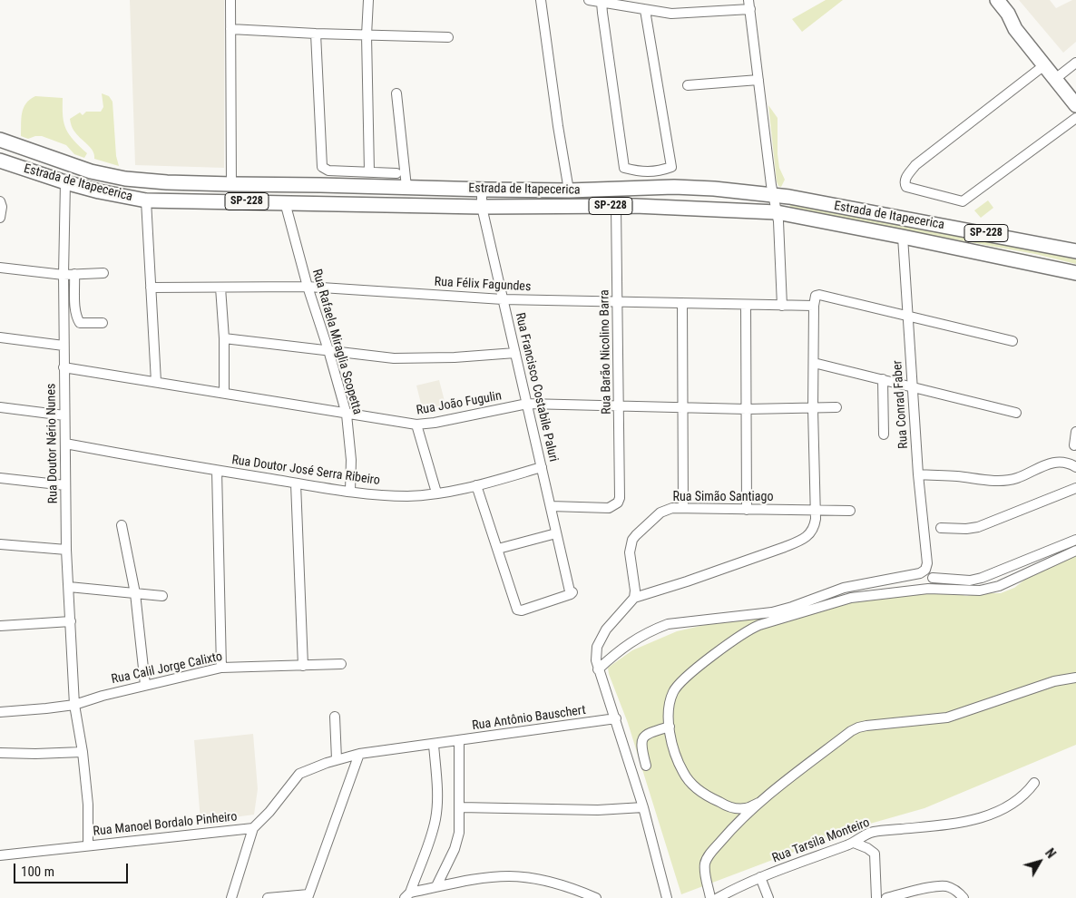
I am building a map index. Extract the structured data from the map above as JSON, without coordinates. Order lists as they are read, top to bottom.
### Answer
{
  "streets": {
    "main road": ["Estrada de Itapecerica", "SP-228"],
    "street": [
      "Rua Félix Fagundes",
      "Rua Rafaela Miraglia Scopetta",
      "Rua Barão Nicolino Barra",
      "Rua Francisco Costabile Paluri",
      "Rua João Fugulin",
      "Rua Conrad Faber",
      "Rua Doutor Nério Nunes",
      "Rua Doutor José Serra Ribeiro",
      "Rua Simão Santiago",
      "Rua Calil Jorge Calixto",
      "Rua Antônio Bauschert",
      "Rua Manoel Bordalo Pinheiro",
      "Rua Tarsila Monteiro"
    ]
  },
  "crossings": [
    ["Estrada de Itapecerica", "Rua Rafaela Miraglia Scopetta"],
    ["Estrada de Itapecerica", "Rua Barão Nicolino Barra"],
    ["Estrada de Itapecerica", "Rua Francisco Costabile Paluri"],
    ["Estrada de Itapecerica", "Rua Conrad Faber"],
    ["Estrada de Itapecerica", "Rua Doutor Nério Nunes"],
    ["Rua Félix Fagundes", "Rua Rafaela Miraglia Scopetta"],
    ["Rua Félix Fagundes", "Rua Barão Nicolino Barra"],
    ["Rua Félix Fagundes", "Rua Francisco Costabile Paluri"],
    ["Rua Rafaela Miraglia Scopetta", "Rua João Fugulin"],
    ["Rua Rafaela Miraglia Scopetta", "Rua Doutor José Serra Ribeiro"],
    ["Rua Barão Nicolino Barra", "Rua Francisco Costabile Paluri"],
    ["Rua Barão Nicolino Barra", "Rua João Fugulin"],
    ["Rua Francisco Costabile Paluri", "Rua João Fugulin"],
    ["Rua Francisco Costabile Paluri", "Rua Doutor José Serra Ribeiro"],
    ["Rua João Fugulin", "Rua Doutor Nério Nunes"],
    ["Rua Doutor Nério Nunes", "Rua Doutor José Serra Ribeiro"],
    ["Rua Doutor Nério Nunes", "Rua Calil Jorge Calixto"],
    ["Rua Doutor Nério Nunes", "Rua Manoel Bordalo Pinheiro"],
    ["Rua Antônio Bauschert", "Rua Manoel Bordalo Pinheiro"]
  ],
  "scale_bar": "100 m",
  "north": "top right"
}
